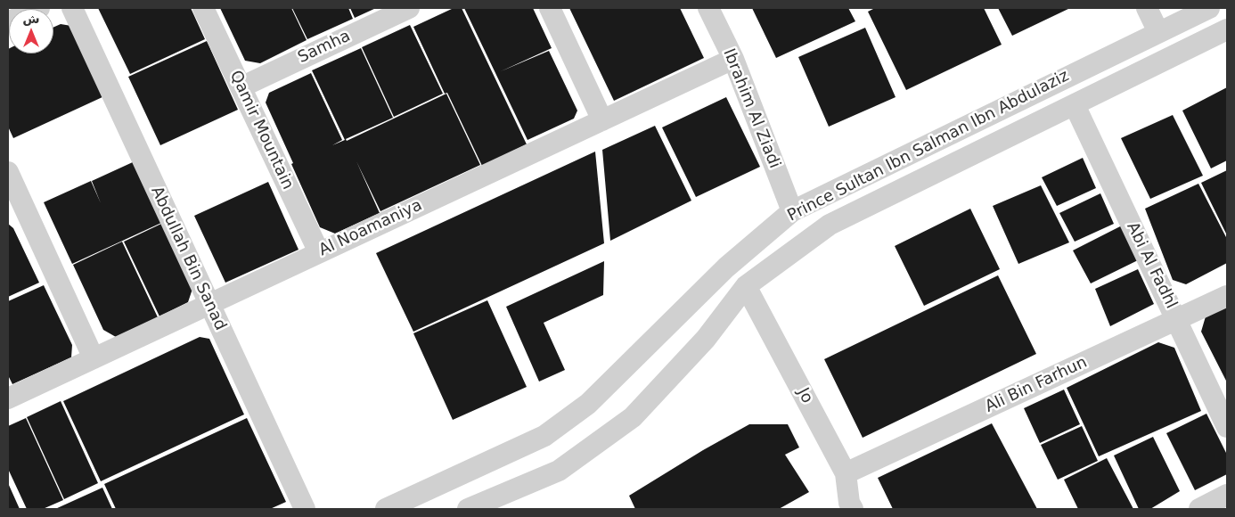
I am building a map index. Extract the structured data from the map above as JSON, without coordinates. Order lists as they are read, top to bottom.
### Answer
{
  "streets": {
    "street": [
      "Samha",
      "Ibrahim Al Ziadi",
      "Qamir Mountain",
      "Prince Sultan Ibn Salman Ibn Abdulaziz",
      "Al Noamaniya",
      "Abdullah Bin Sanad",
      "Abi Al Fadhl",
      "Ali Bin Farhun",
      "Jo"
    ]
  },
  "crossings": [
    ["Samha", "Qamir Mountain"],
    ["Ibrahim Al Ziadi", "Prince Sultan Ibn Salman Ibn Abdulaziz"],
    ["Ibrahim Al Ziadi", "Al Noamaniya"],
    ["Qamir Mountain", "Al Noamaniya"],
    ["Prince Sultan Ibn Salman Ibn Abdulaziz", "Abi Al Fadhl"],
    ["Prince Sultan Ibn Salman Ibn Abdulaziz", "Jo"],
    ["Al Noamaniya", "Abdullah Bin Sanad"],
    ["Abi Al Fadhl", "Ali Bin Farhun"],
    ["Ali Bin Farhun", "Jo"]
  ],
  "north": "top"
}
